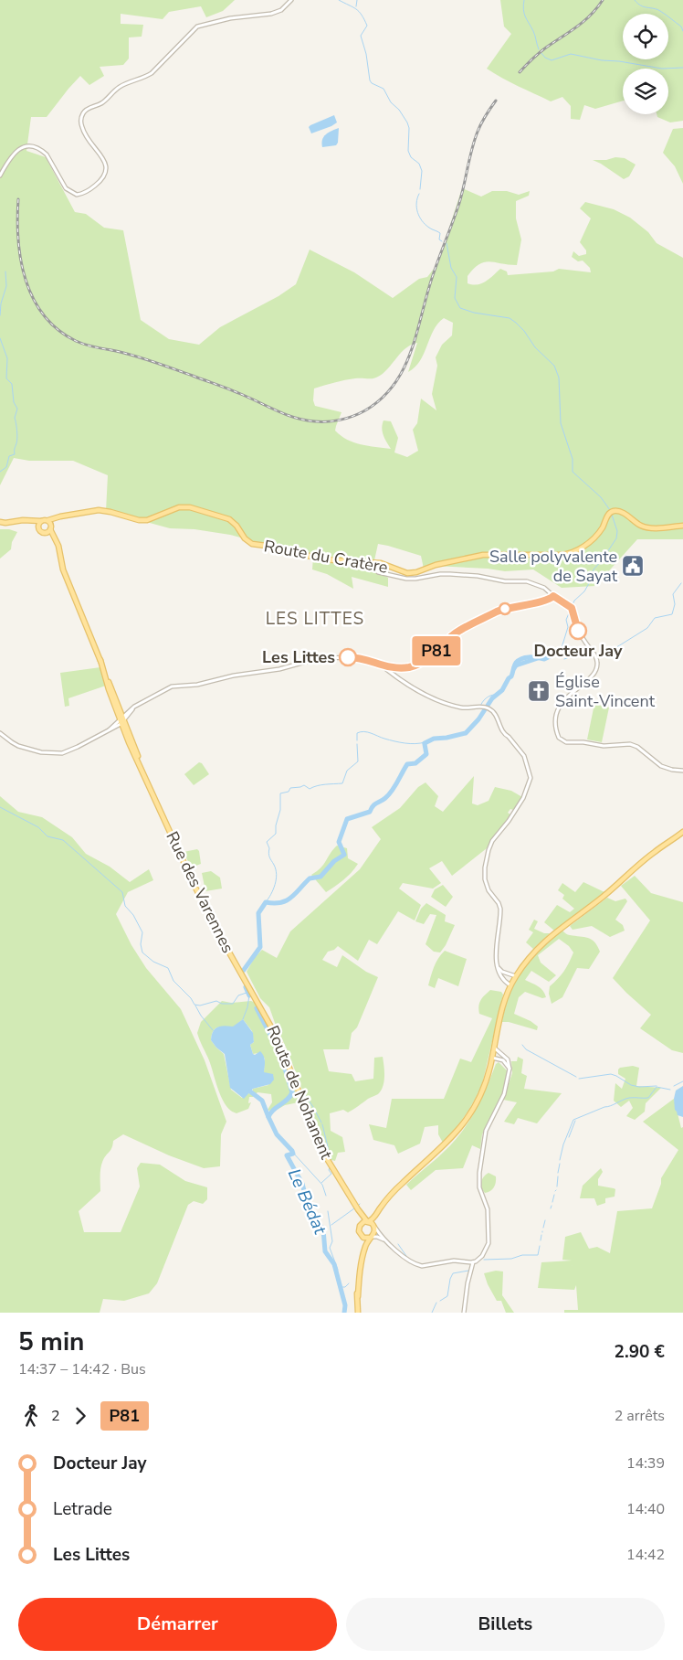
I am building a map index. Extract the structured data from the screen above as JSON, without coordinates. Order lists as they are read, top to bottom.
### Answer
{
  "streets": {
    "main road": ["Route du Cratère", "Rue des Varennes", "Route de Nohanent"]
  },
  "crossings": [
    ["Rue des Varennes", "Route de Nohanent"]
  ],
  "districts": ["LES LITTES"],
  "water": ["Le Bédat"],
  "places": {
    "public building": ["Salle polyvalente de Sayat"],
    "other": ["Docteur Jay", "Les Littes"],
    "church": ["Église Saint-Vincent"]
  },
  "lines": ["bus line P81"],
  "page": {
    "on_map": "P81",
    "heading": ["5 min", "14:37 – 14:42 · Bus", "2.90 €"],
    "legs": ["2", "P81", "2 arrêts"],
    "list": [
      {
        "name": "Docteur Jay",
        "value": "14:39"
      },
      {
        "name": "Letrade",
        "value": "14:40"
      },
      {
        "name": "Les Littes",
        "value": "14:42"
      }
    ],
    "buttons": ["Démarrer", "Billets"]
  }
}
